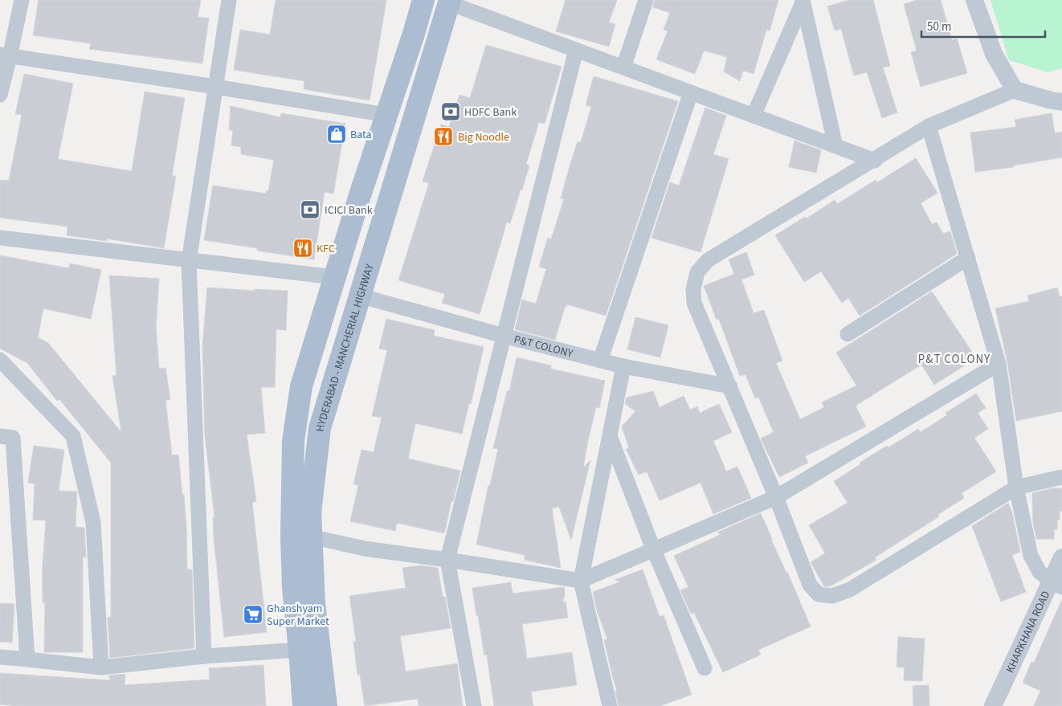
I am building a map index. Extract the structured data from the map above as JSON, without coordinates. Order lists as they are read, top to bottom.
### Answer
{
  "streets": {
    "main road": ["HYDERABAD - MANCHERIAL HIGHWAY"],
    "street": ["P&T COLONY", "KHARKHANA ROAD"]
  },
  "crossings": [
    ["P&T COLONY", "HYDERABAD - MANCHERIAL HIGHWAY"]
  ],
  "districts": ["P&T COLONY"],
  "places": {
    "bank": ["HDFC Bank", "ICICI Bank"],
    "shop": ["Bata"],
    "restaurant": ["Big Noodle", "KFC"],
    "supermarket": ["Ghanshyam Super Market"]
  },
  "scale_bar": "50 m"
}
